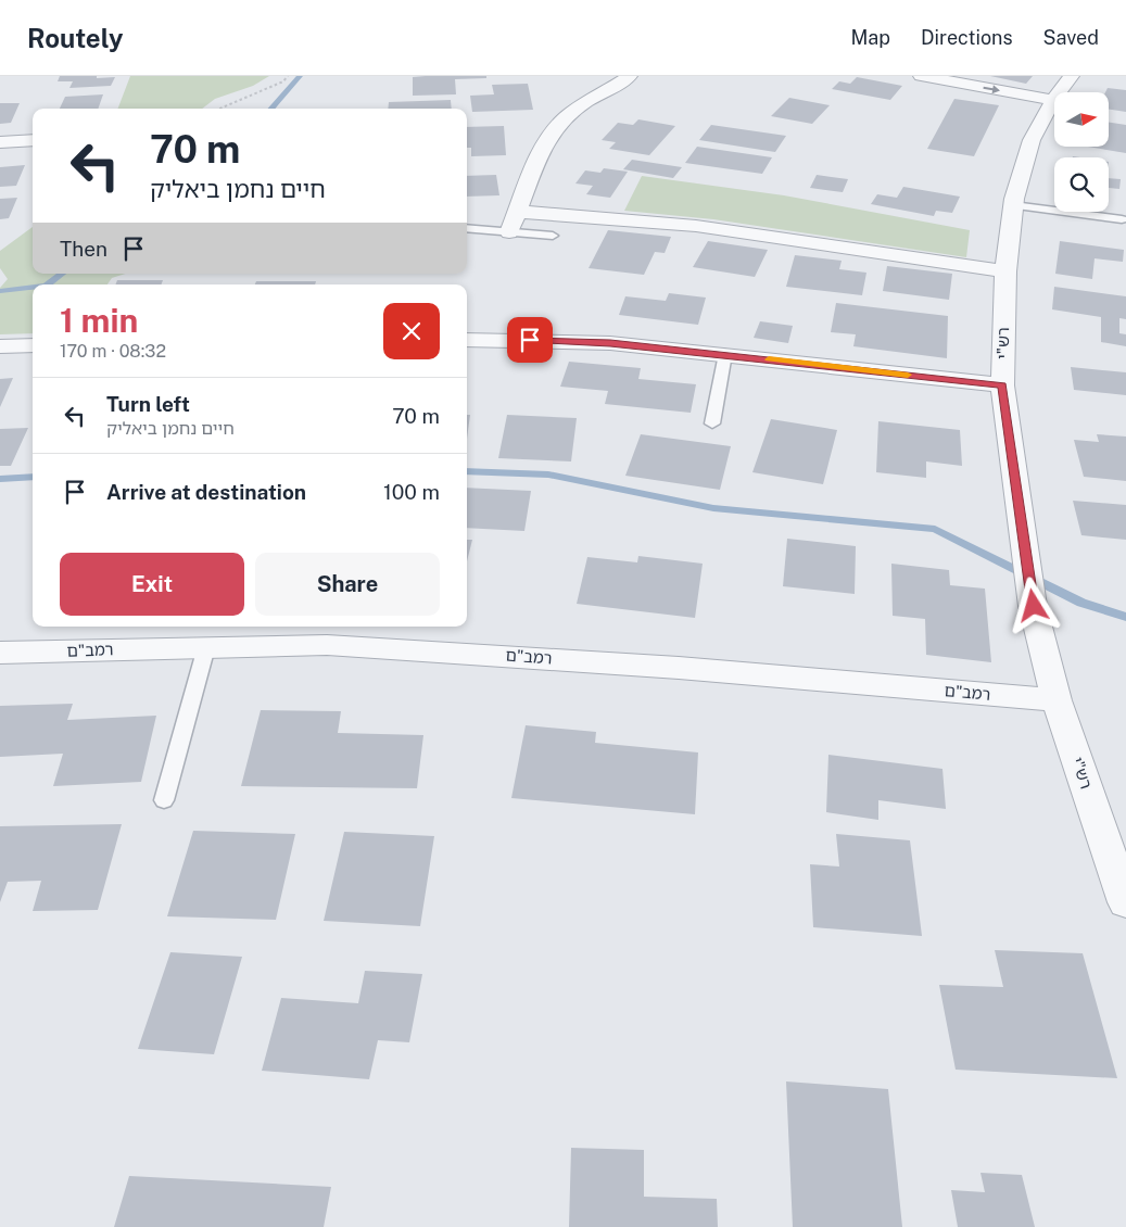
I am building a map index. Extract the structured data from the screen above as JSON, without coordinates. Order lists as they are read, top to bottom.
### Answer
{
  "streets": {
    "street": ["רש\"י", "רמב\"ם"]
  },
  "crossings": [
    ["רש\"י", "רמב\"ם"]
  ],
  "north": "right",
  "page": {
    "header": "Routely",
    "nav": ["Map", "Directions", "Saved"],
    "turn": ["70 m", "חיים נחמן ביאליק"],
    "then": "Then",
    "heading": ["1 min", "170 m · 08:32"],
    "list": [
      {
        "name": "Turn left",
        "note": "חיים נחמן ביאליק",
        "value": "70 m"
      },
      {
        "name": "Arrive at destination",
        "value": "100 m"
      }
    ],
    "buttons": ["Exit", "Share"]
  }
}
